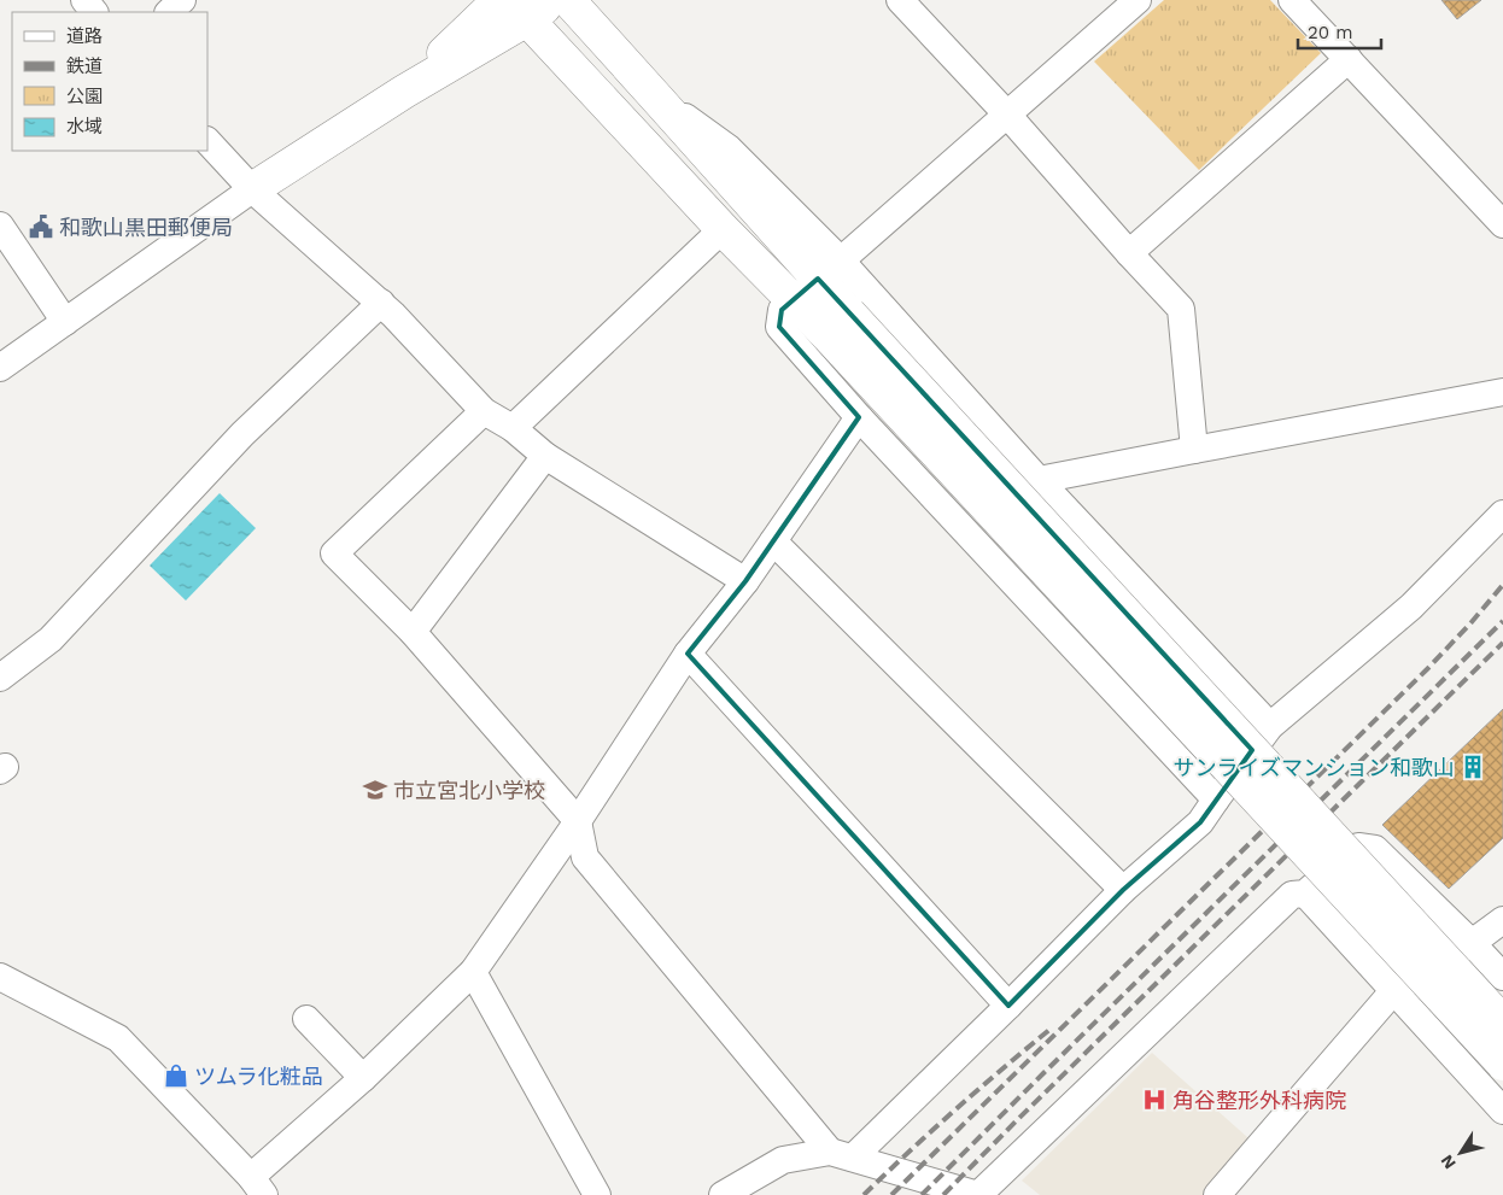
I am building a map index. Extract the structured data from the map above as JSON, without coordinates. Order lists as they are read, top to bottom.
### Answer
{
  "places": {
    "public building": ["和歌山黒田郵便局"],
    "building": ["サンライズマンション和歌山"],
    "school or university": ["市立宮北小学校"],
    "shop": ["ツムラ化粧品"],
    "hospital": ["角谷整形外科病院"]
  },
  "legend": [
    "道路",
    "鉄道",
    "公園",
    "水域"
  ],
  "scale_bar": "20 m",
  "north": "bottom left"
}
